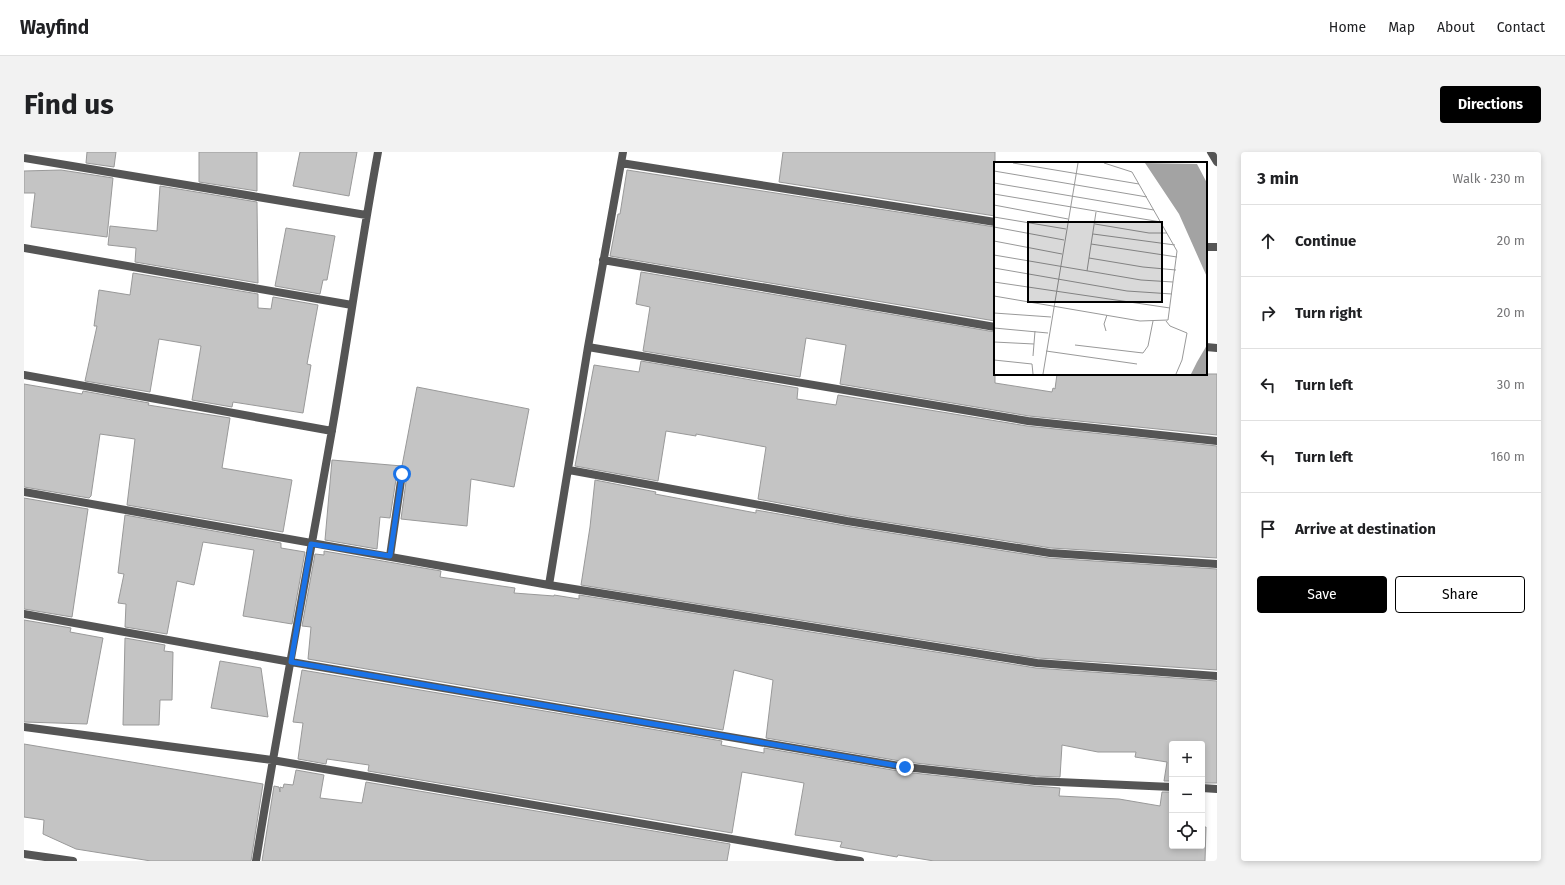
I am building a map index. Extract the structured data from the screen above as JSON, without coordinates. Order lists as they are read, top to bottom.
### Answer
{
  "page": {
    "header": "Wayfind",
    "nav": [
      "Home",
      "Map",
      "About",
      "Contact"
    ],
    "buttons": [
      "Directions",
      ["Save", "Share"]
    ],
    "title": "Find us",
    "heading": ["3 min", "Walk · 230 m"],
    "list": [
      ["Continue", "20 m"],
      ["Turn right", "20 m"],
      ["Turn left", "30 m"],
      ["Turn left", "160 m"],
      "Arrive at destination"
    ],
    "map_buttons": ["+", "−"]
  }
}
